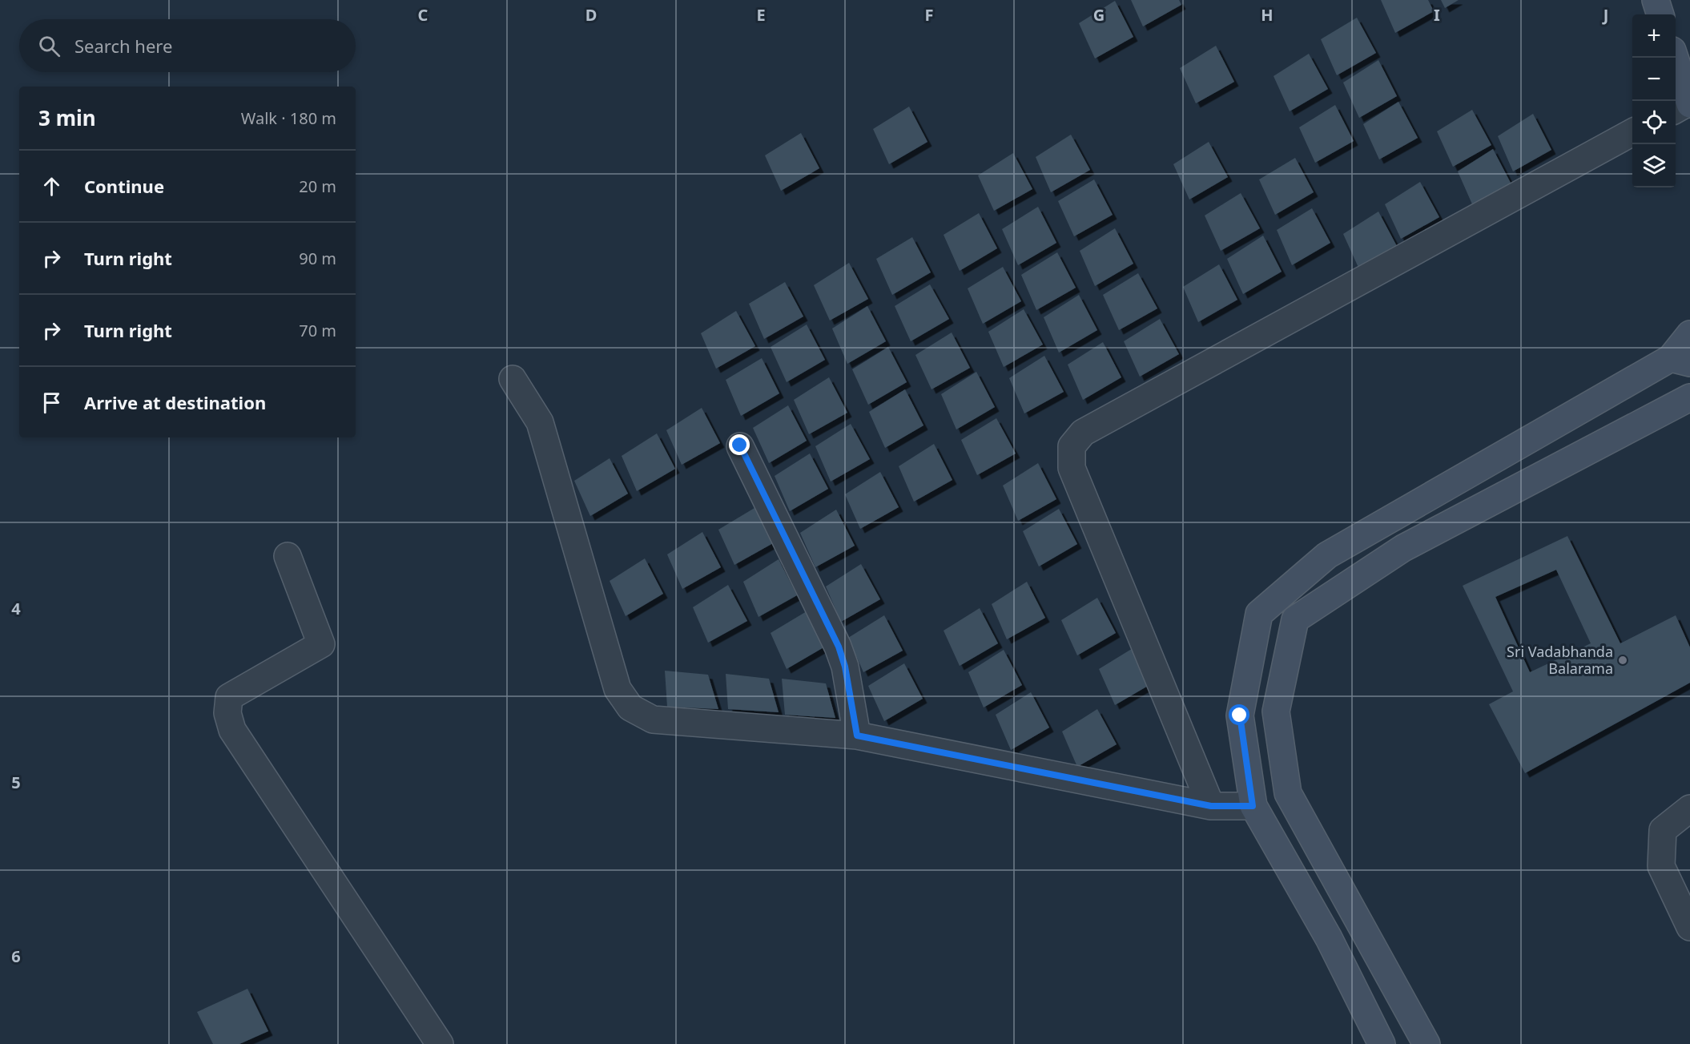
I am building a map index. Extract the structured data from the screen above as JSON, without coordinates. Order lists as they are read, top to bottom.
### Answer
{
  "places": ["Sri Vadabhanda Balarama"],
  "page": {
    "map_buttons": ["+", "−"],
    "search": "Search here",
    "heading": ["3 min", "Walk · 180 m"],
    "list": [
      ["Continue", "20 m"],
      ["Turn right", "90 m"],
      ["Turn right", "70 m"],
      "Arrive at destination"
    ]
  },
  "grid": {
    "columns": [
      "C",
      "D",
      "E",
      "F",
      "G",
      "H",
      "I",
      "J"
    ],
    "rows": ["4", "5", "6"]
  }
}
